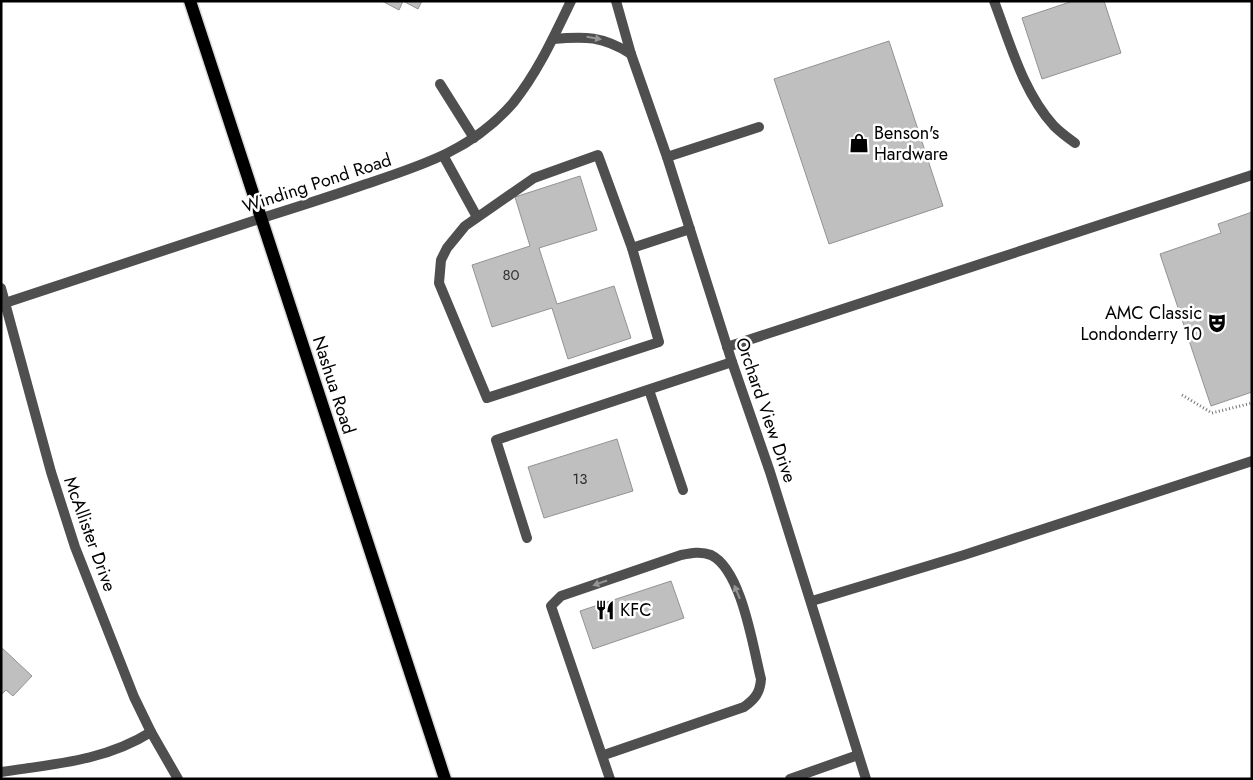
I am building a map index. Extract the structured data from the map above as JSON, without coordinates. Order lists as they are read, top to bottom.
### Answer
{
  "streets": {
    "main road": ["Nashua Road"],
    "street": ["Winding Pond Road", "Orchard View Drive", "McAllister Drive"]
  },
  "crossings": [
    ["Winding Pond Road", "Nashua Road"],
    ["Winding Pond Road", "McAllister Drive"]
  ],
  "places": {
    "shop": ["Benson's Hardware"],
    "theatre": ["AMC Classic Londonderry 10"],
    "restaurant": ["KFC"]
  },
  "house_numbers": ["80", "13"]
}
